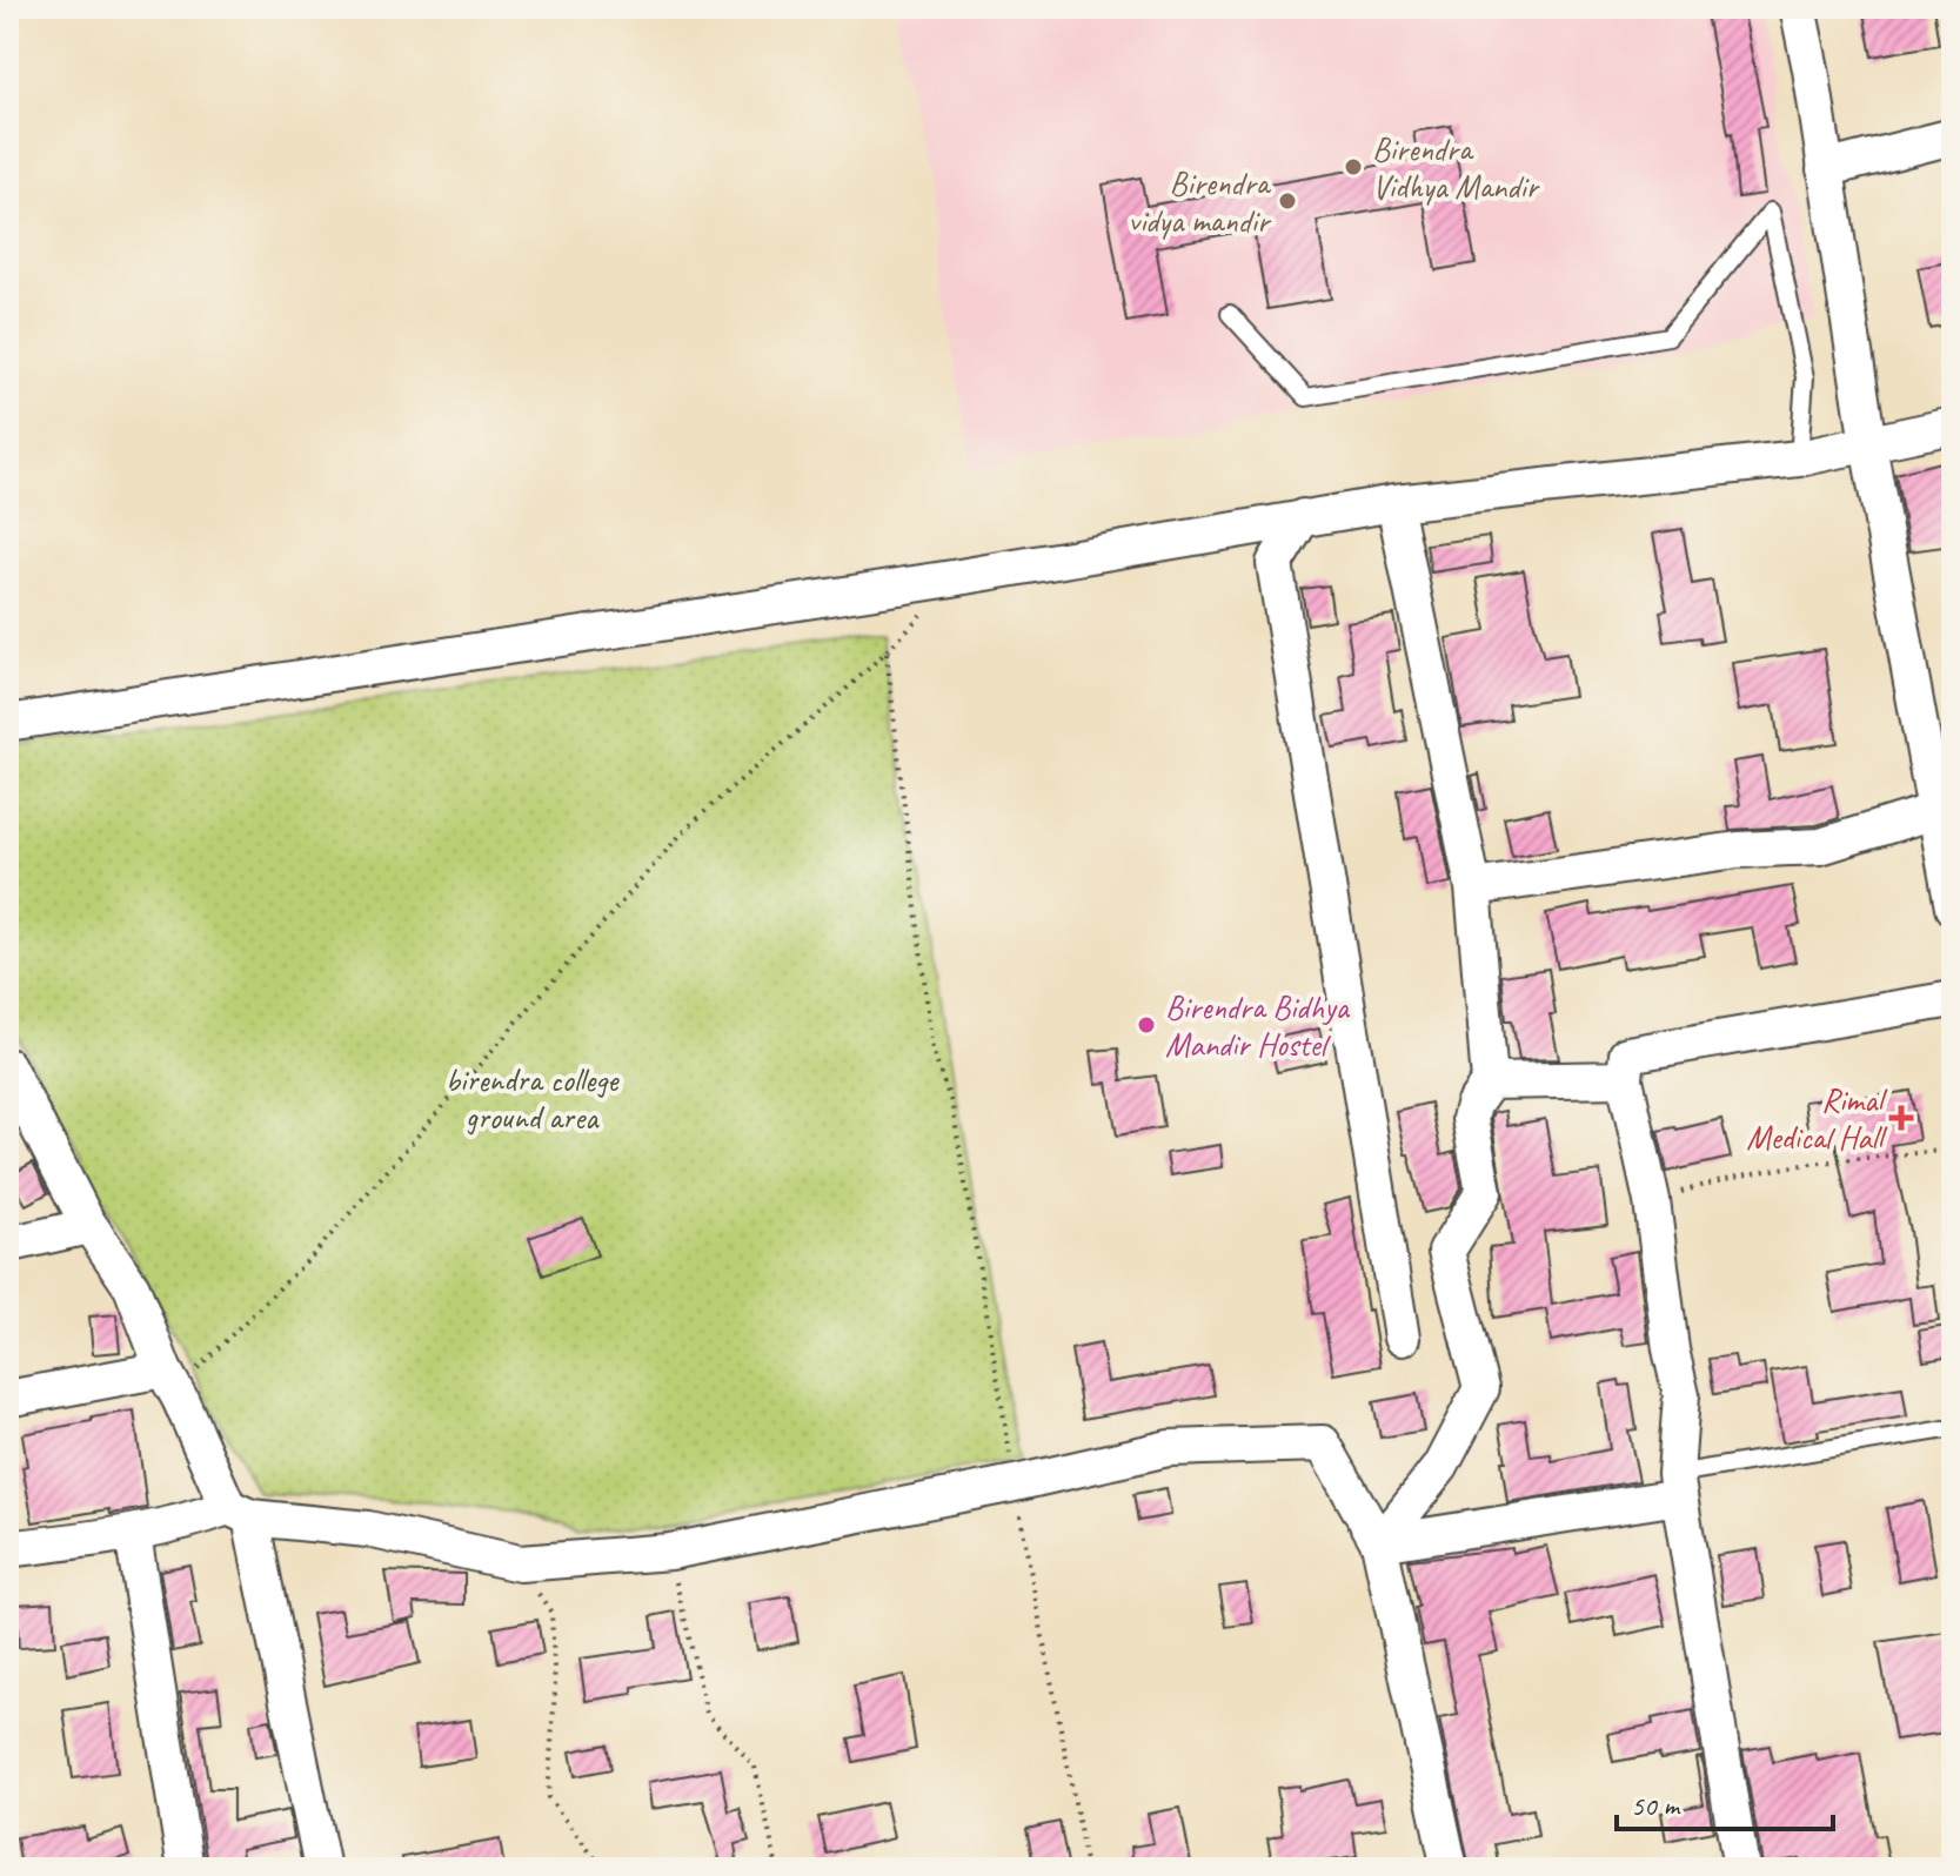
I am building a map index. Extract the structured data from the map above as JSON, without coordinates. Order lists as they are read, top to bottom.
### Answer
{
  "parks": ["birendra college ground area"],
  "places": {
    "other": ["Birendra Vidhya Mandir", "Birendra vidya mandir", "Birendra Bidhya Mandir Hostel"],
    "health": ["Rimal Medical Hall"]
  },
  "scale_bar": "50 m"
}
